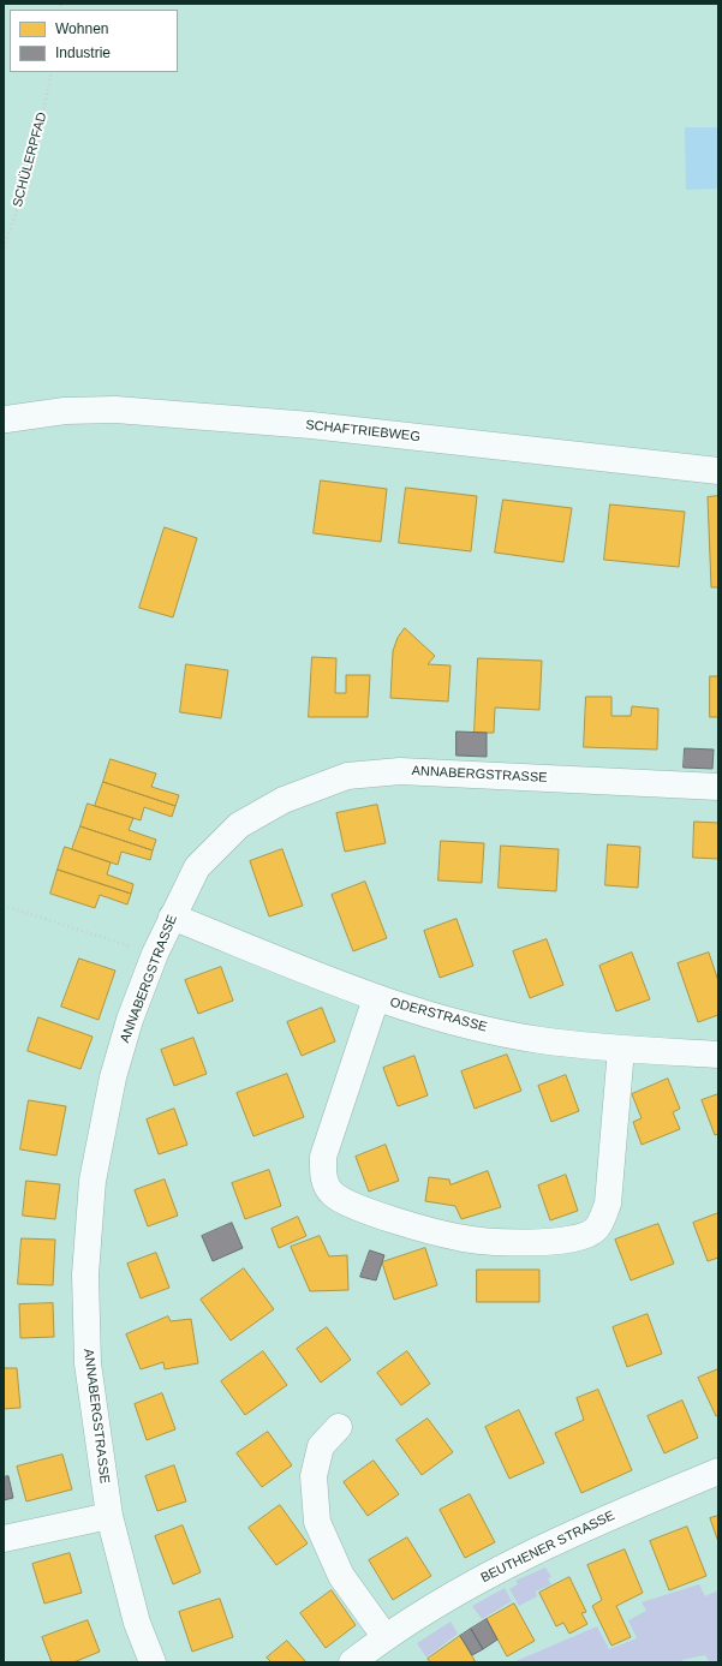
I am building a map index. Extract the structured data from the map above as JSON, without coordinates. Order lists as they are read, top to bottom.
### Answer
{
  "streets": {
    "street": [
      "SCHAFTRIEBWEG",
      "ANNABERGSTRASSE",
      "ODERSTRASSE",
      "BEUTHENER STRASSE"
    ],
    "path": ["SCHÜLERPFAD"]
  },
  "crossings": [
    ["ANNABERGSTRASSE", "ODERSTRASSE"]
  ],
  "legend": ["Wohnen", "Industrie"]
}
